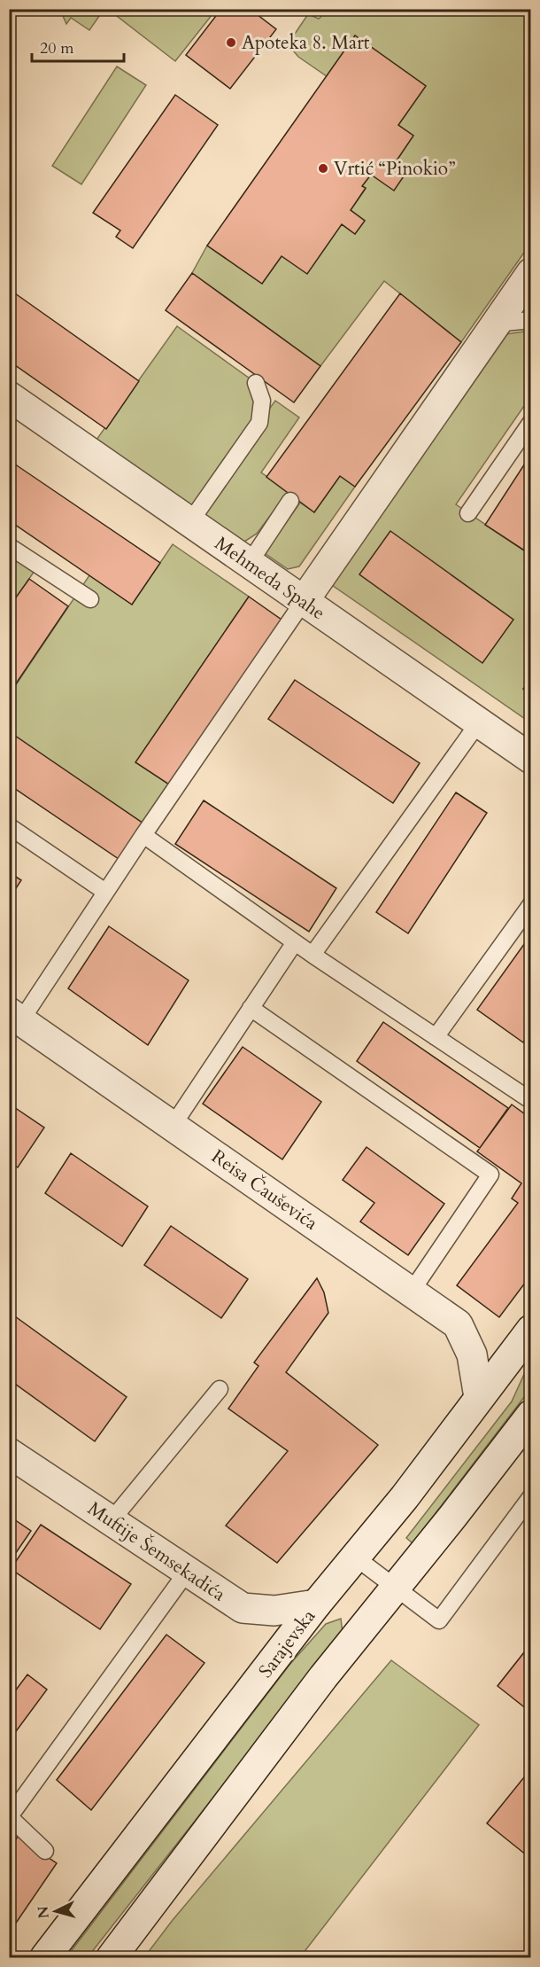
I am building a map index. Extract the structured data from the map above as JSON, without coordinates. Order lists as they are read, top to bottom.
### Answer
{
  "streets": {
    "street": [
      "Mehmeda Spahe",
      "Reisa Čauševića",
      "Muftije Šemsekadića",
      "Sarajevska"
    ]
  },
  "crossings": [
    ["Reisa Čauševića", "Sarajevska"],
    ["Muftije Šemsekadića", "Sarajevska"]
  ],
  "places": ["Apoteka 8. Mart", "Vrtić “Pinokio”"],
  "scale_bar": "20 m",
  "north": "left"
}
